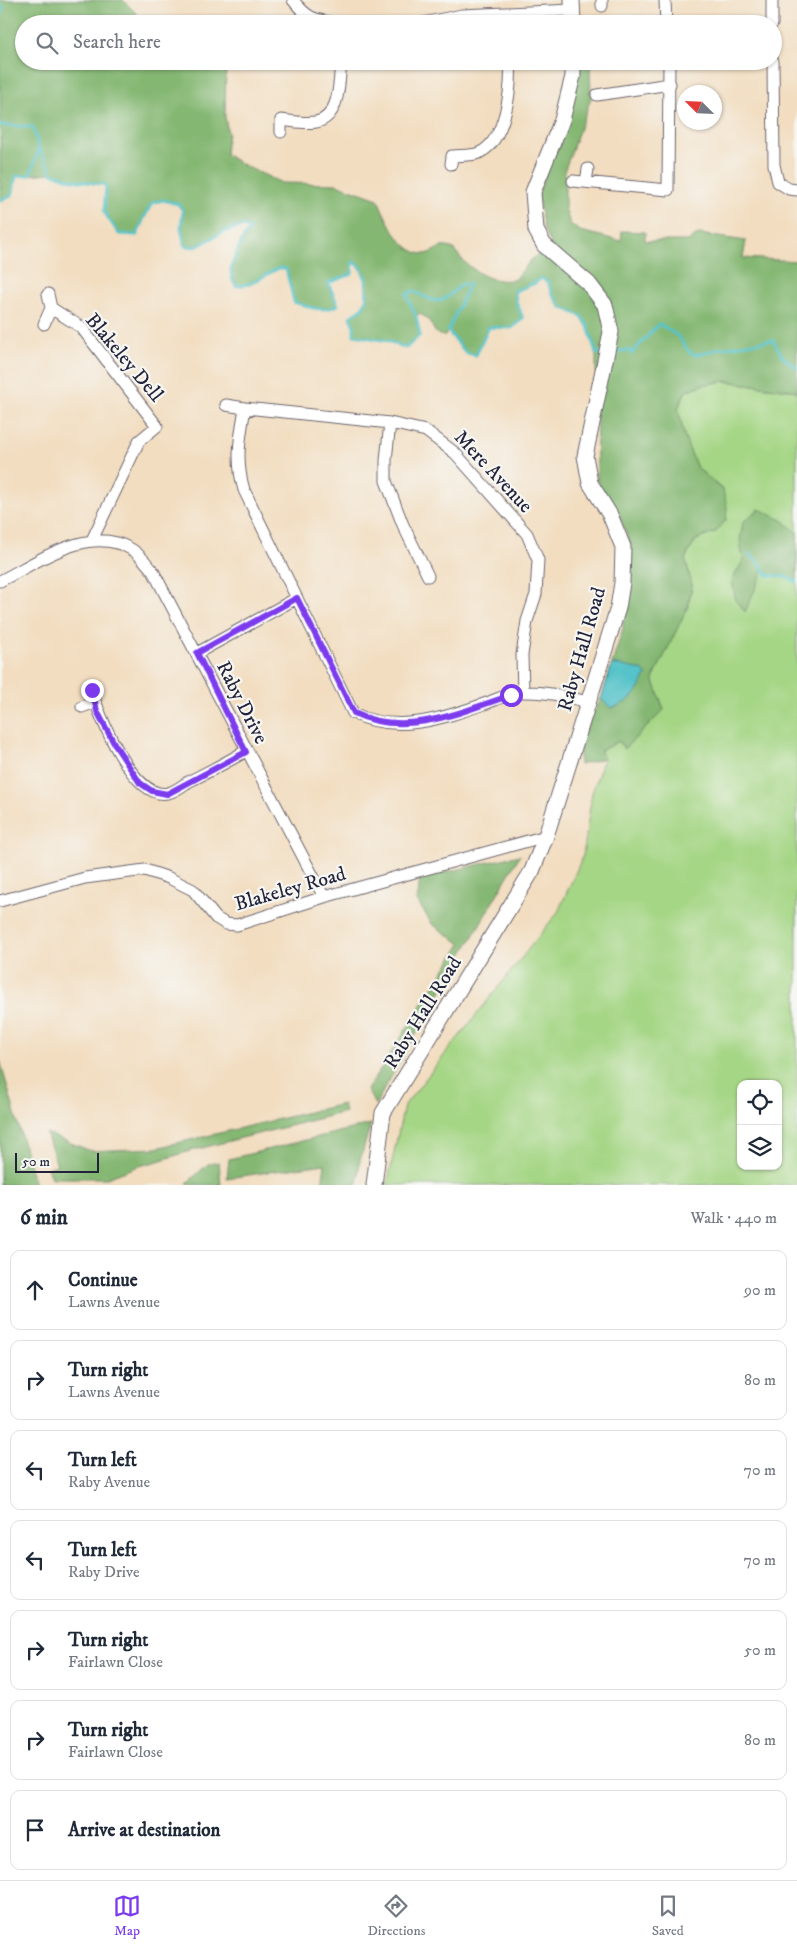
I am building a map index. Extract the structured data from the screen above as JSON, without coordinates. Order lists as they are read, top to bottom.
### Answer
{
  "streets": {
    "street": [
      "Blakeley Dell",
      "Mere Avenue",
      "Raby Hall Road",
      "Raby Drive",
      "Blakeley Road"
    ]
  },
  "crossings": [
    ["Blakeley Dell", "Raby Drive"],
    ["Raby Hall Road", "Blakeley Road"],
    ["Raby Drive", "Blakeley Road"]
  ],
  "scale_bar": "50 m",
  "north": "top left",
  "page": {
    "search": "Search here",
    "scale": "50 m",
    "heading": ["6 min", "Walk · 440 m"],
    "list": [
      ["Continue", "Lawns Avenue", "90 m"],
      ["Turn right", "Lawns Avenue", "80 m"],
      ["Turn left", "Raby Avenue", "70 m"],
      ["Turn left", "Raby Drive", "70 m"],
      ["Turn right", "Fairlawn Close", "50 m"],
      ["Turn right", "Fairlawn Close", "80 m"],
      "Arrive at destination"
    ],
    "nav": ["Map", "Directions", "Saved"]
  }
}
